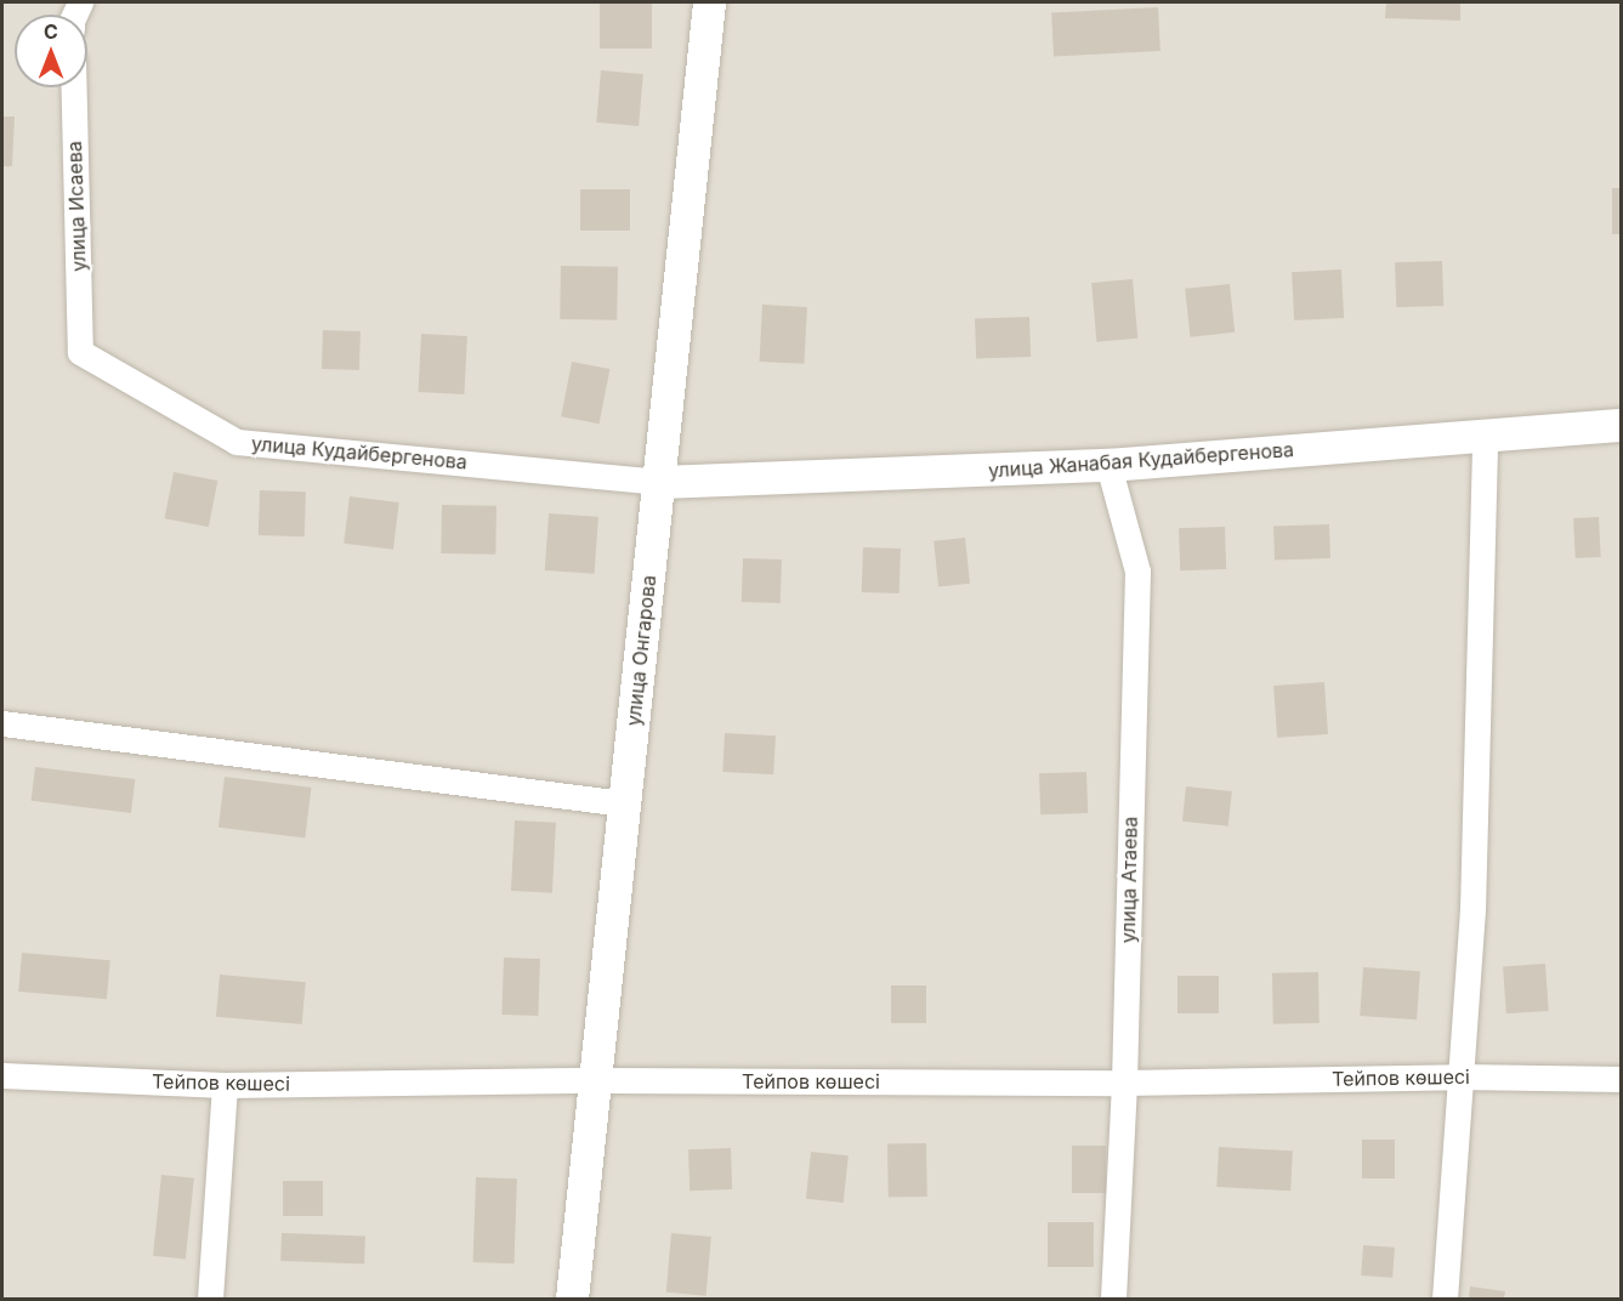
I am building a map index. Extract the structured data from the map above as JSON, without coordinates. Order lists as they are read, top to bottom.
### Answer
{
  "streets": {
    "street": [
      "улица Исаева",
      "улица Кудайбергенова",
      "улица Жанабая Кудайбергенова",
      "улица Онгарова",
      "улица Атаева",
      "Тейпов көшесі"
    ]
  },
  "crossings": [
    ["улица Исаева", "улица Кудайбергенова"],
    ["улица Кудайбергенова", "улица Жанабая Кудайбергенова"],
    ["улица Кудайбергенова", "улица Онгарова"],
    ["улица Жанабая Кудайбергенова", "улица Онгарова"],
    ["улица Жанабая Кудайбергенова", "улица Атаева"],
    ["улица Онгарова", "Тейпов көшесі"],
    ["улица Атаева", "Тейпов көшесі"]
  ],
  "north": "top"
}
